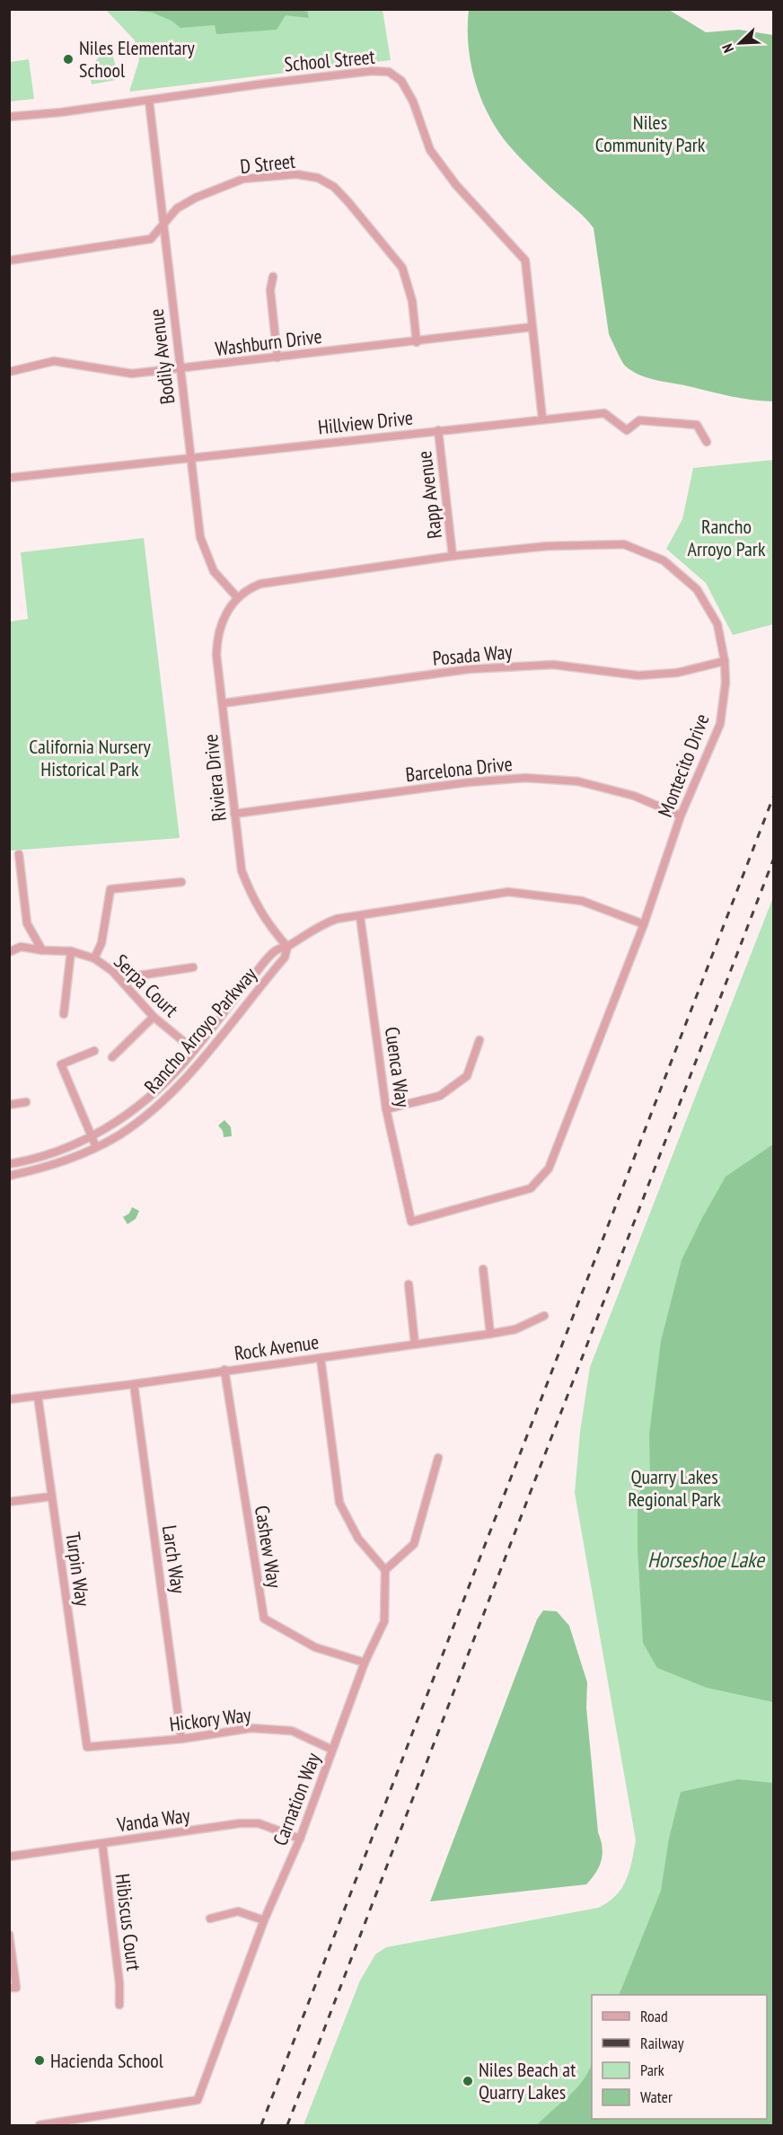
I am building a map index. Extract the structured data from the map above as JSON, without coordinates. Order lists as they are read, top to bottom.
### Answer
{
  "streets": {
    "street": [
      "School Street",
      "D Street",
      "Washburn Drive",
      "Bodily Avenue",
      "Hillview Drive",
      "Rapp Avenue",
      "Posada Way",
      "Montecito Drive",
      "Barcelona Drive",
      "Riviera Drive",
      "Serpa Court",
      "Rancho Arroyo Parkway",
      "Cuenca Way",
      "Rock Avenue",
      "Cashew Way",
      "Larch Way",
      "Turpin Way",
      "Hickory Way",
      "Carnation Way",
      "Vanda Way",
      "Hibiscus Court"
    ]
  },
  "crossings": [
    ["School Street", "Washburn Drive"],
    ["School Street", "Bodily Avenue"],
    ["School Street", "Hillview Drive"],
    ["D Street", "Washburn Drive"],
    ["D Street", "Bodily Avenue"],
    ["Washburn Drive", "Bodily Avenue"],
    ["Bodily Avenue", "Hillview Drive"],
    ["Bodily Avenue", "Montecito Drive"],
    ["Bodily Avenue", "Riviera Drive"],
    ["Hillview Drive", "Rapp Avenue"],
    ["Rapp Avenue", "Montecito Drive"],
    ["Posada Way", "Montecito Drive"],
    ["Posada Way", "Riviera Drive"],
    ["Montecito Drive", "Barcelona Drive"],
    ["Montecito Drive", "Riviera Drive"],
    ["Montecito Drive", "Rancho Arroyo Parkway"],
    ["Montecito Drive", "Cuenca Way"],
    ["Barcelona Drive", "Riviera Drive"],
    ["Riviera Drive", "Rancho Arroyo Parkway"],
    ["Serpa Court", "Rancho Arroyo Parkway"],
    ["Rancho Arroyo Parkway", "Cuenca Way"],
    ["Rock Avenue", "Cashew Way"],
    ["Rock Avenue", "Larch Way"],
    ["Rock Avenue", "Turpin Way"],
    ["Cashew Way", "Carnation Way"],
    ["Larch Way", "Hickory Way"],
    ["Turpin Way", "Hickory Way"],
    ["Hickory Way", "Carnation Way"],
    ["Carnation Way", "Vanda Way"],
    ["Vanda Way", "Hibiscus Court"]
  ],
  "water": ["Horseshoe Lake"],
  "parks": [
    "Niles Community Park",
    "Rancho Arroyo Park",
    "California Nursery Historical Park",
    "Quarry Lakes Regional Park"
  ],
  "places": ["Niles Elementary School", "Hacienda School", "Niles Beach at Quarry Lakes"],
  "legend": [
    "Road",
    "Railway",
    "Park",
    "Water"
  ],
  "north": "bottom left"
}
